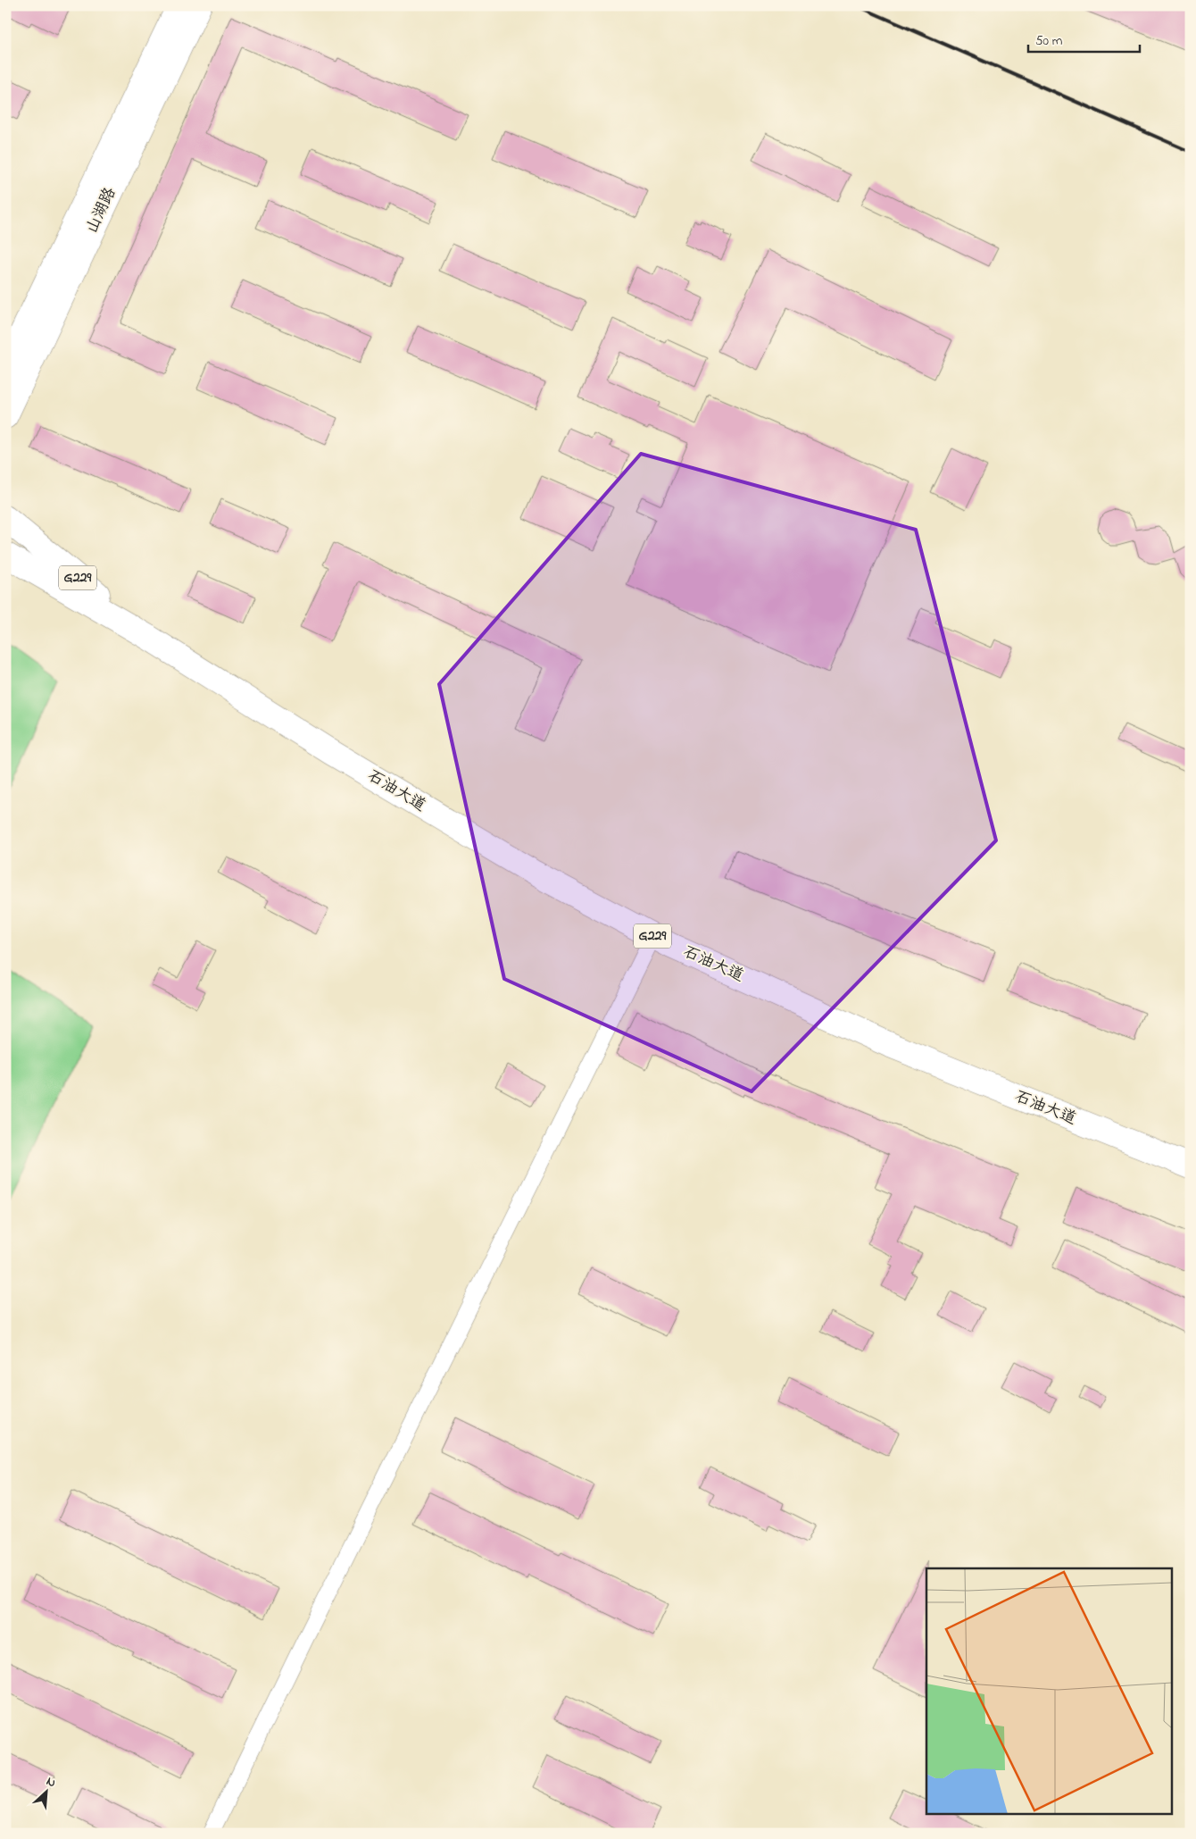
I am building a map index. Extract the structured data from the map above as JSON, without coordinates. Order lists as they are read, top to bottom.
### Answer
{
  "streets": {
    "main road": ["山湖路", "G229", "石油大道"]
  },
  "scale_bar": "50 m",
  "north": "top right"
}
